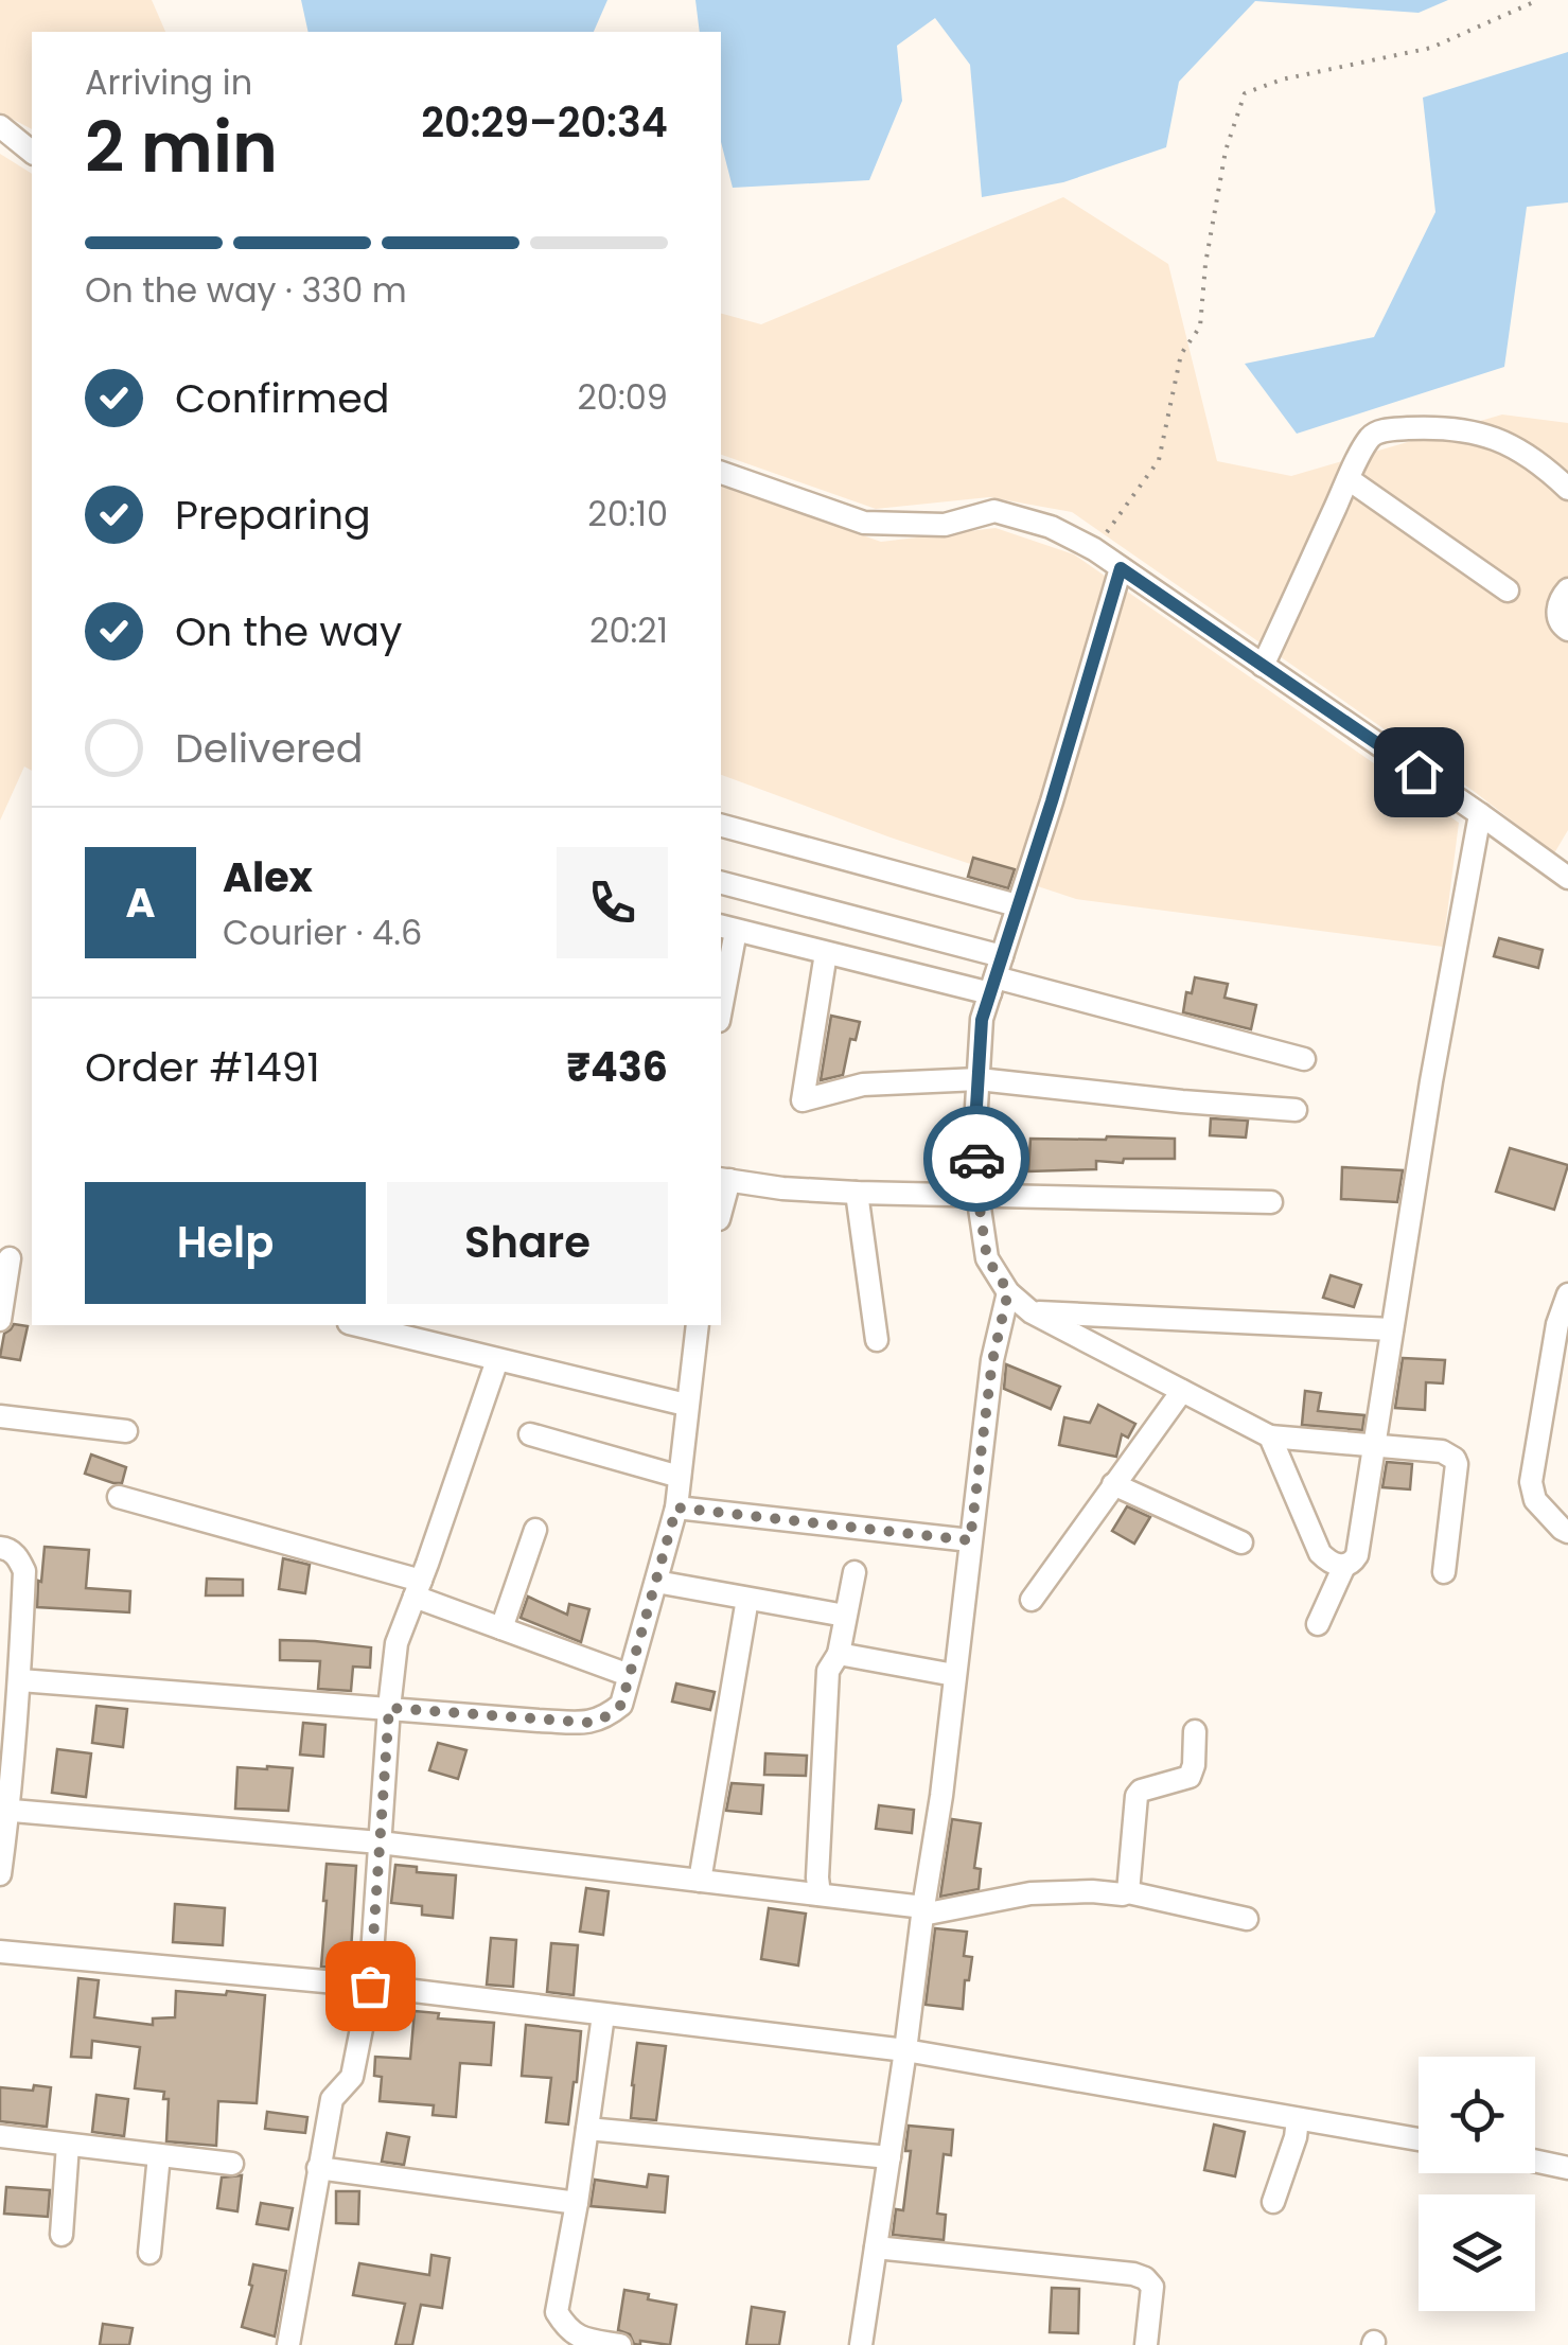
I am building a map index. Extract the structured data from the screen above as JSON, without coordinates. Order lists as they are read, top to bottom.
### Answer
{
  "page": {
    "heading": ["2 min", "Arriving in", "20:29–20:34"],
    "panel": [
      "Alex",
      "Courier · 4.6",
      "Order #1491",
      "₹436"
    ],
    "bar": "On the way · 330 m",
    "list": [
      ["Confirmed", "20:09"],
      ["Preparing", "20:10"],
      ["On the way", "20:21"],
      "Delivered"
    ],
    "round": "A",
    "buttons": ["Help", "Share"]
  }
}
